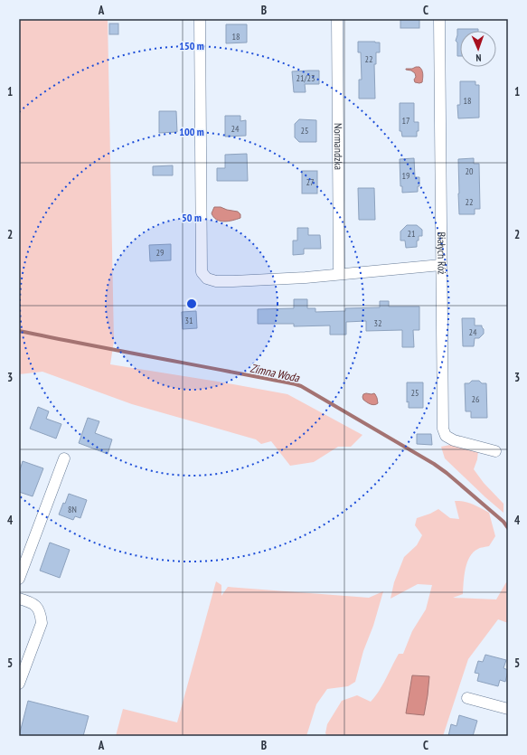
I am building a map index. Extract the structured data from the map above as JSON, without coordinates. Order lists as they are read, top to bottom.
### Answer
{
  "streets": {
    "street": ["Normandzka", "Białych Róż"]
  },
  "water": ["Zimna Woda"],
  "house_numbers": [
    "18",
    "22",
    "21/23",
    "18",
    "17",
    "24",
    "25",
    "20",
    "19",
    "27",
    "22",
    "21",
    "29",
    "31",
    "32",
    "24",
    "25",
    "26",
    "8N"
  ],
  "north": "bottom",
  "grid": {
    "columns": ["A", "B", "C"],
    "rows": [
      "1",
      "2",
      "3",
      "4",
      "5"
    ]
  },
  "rings": ["150 m", "100 m", "50 m"]
}
